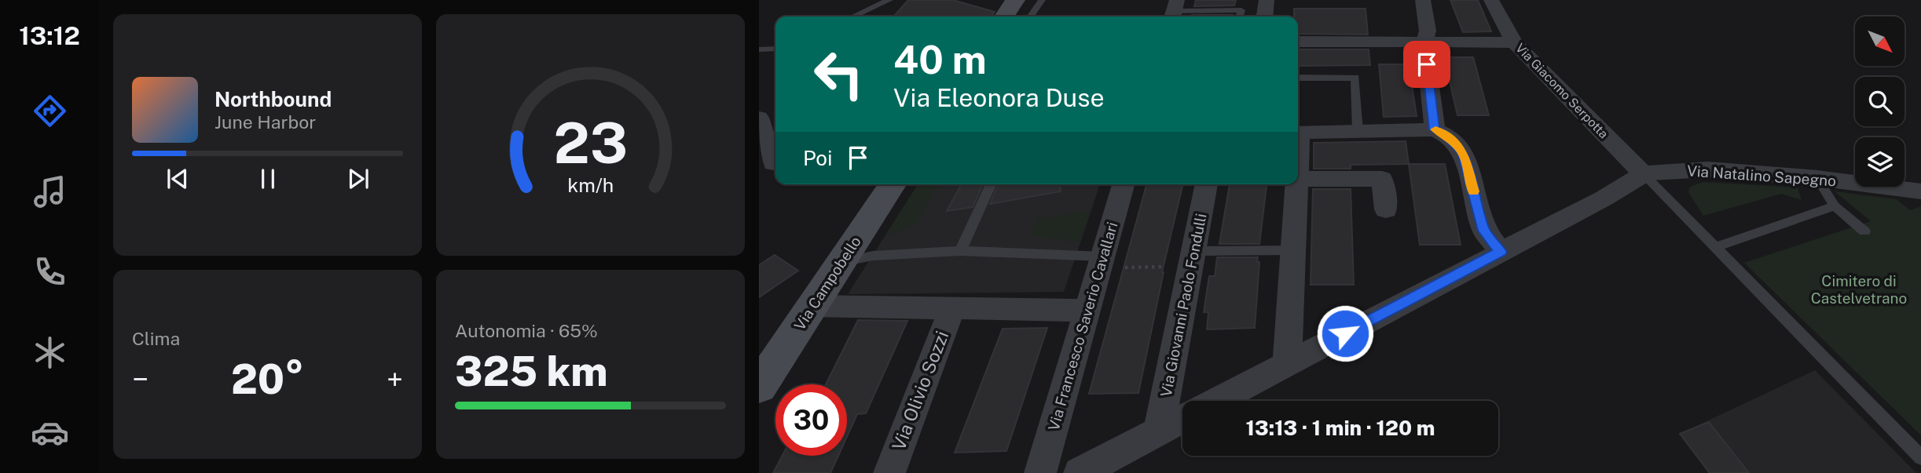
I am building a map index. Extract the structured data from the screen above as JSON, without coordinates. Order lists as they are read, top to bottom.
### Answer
{
  "streets": {
    "main road": ["Via Campobello"],
    "street": [
      "Via Giacomo Serpotta",
      "Via Natalino Sapegno",
      "Via Giovanni Paolo Fondulli",
      "Via Francesco Saverio Cavallari",
      "Via Olivio Sozzi"
    ]
  },
  "crossings": [
    ["Via Giacomo Serpotta", "Via Natalino Sapegno"],
    ["Via Campobello", "Via Olivio Sozzi"],
    ["Via Francesco Saverio Cavallari", "Via Olivio Sozzi"]
  ],
  "parks": ["Cimitero di Castelvetrano"],
  "north": "bottom right",
  "page": {
    "tabs": "13:12",
    "turn": ["40 m", "Via Eleonora Duse"],
    "song": ["Northbound", "June Harbor"],
    "then": "Poi",
    "tile": [
      "Clima",
      ["Autonomia · 65%", "325 km"]
    ],
    "heat": ["−", "20°", "+"],
    "limit": "30",
    "trip": "13:13 · 1 min · 120 m",
    "gauge": ["23", "km/h"]
  }
}
